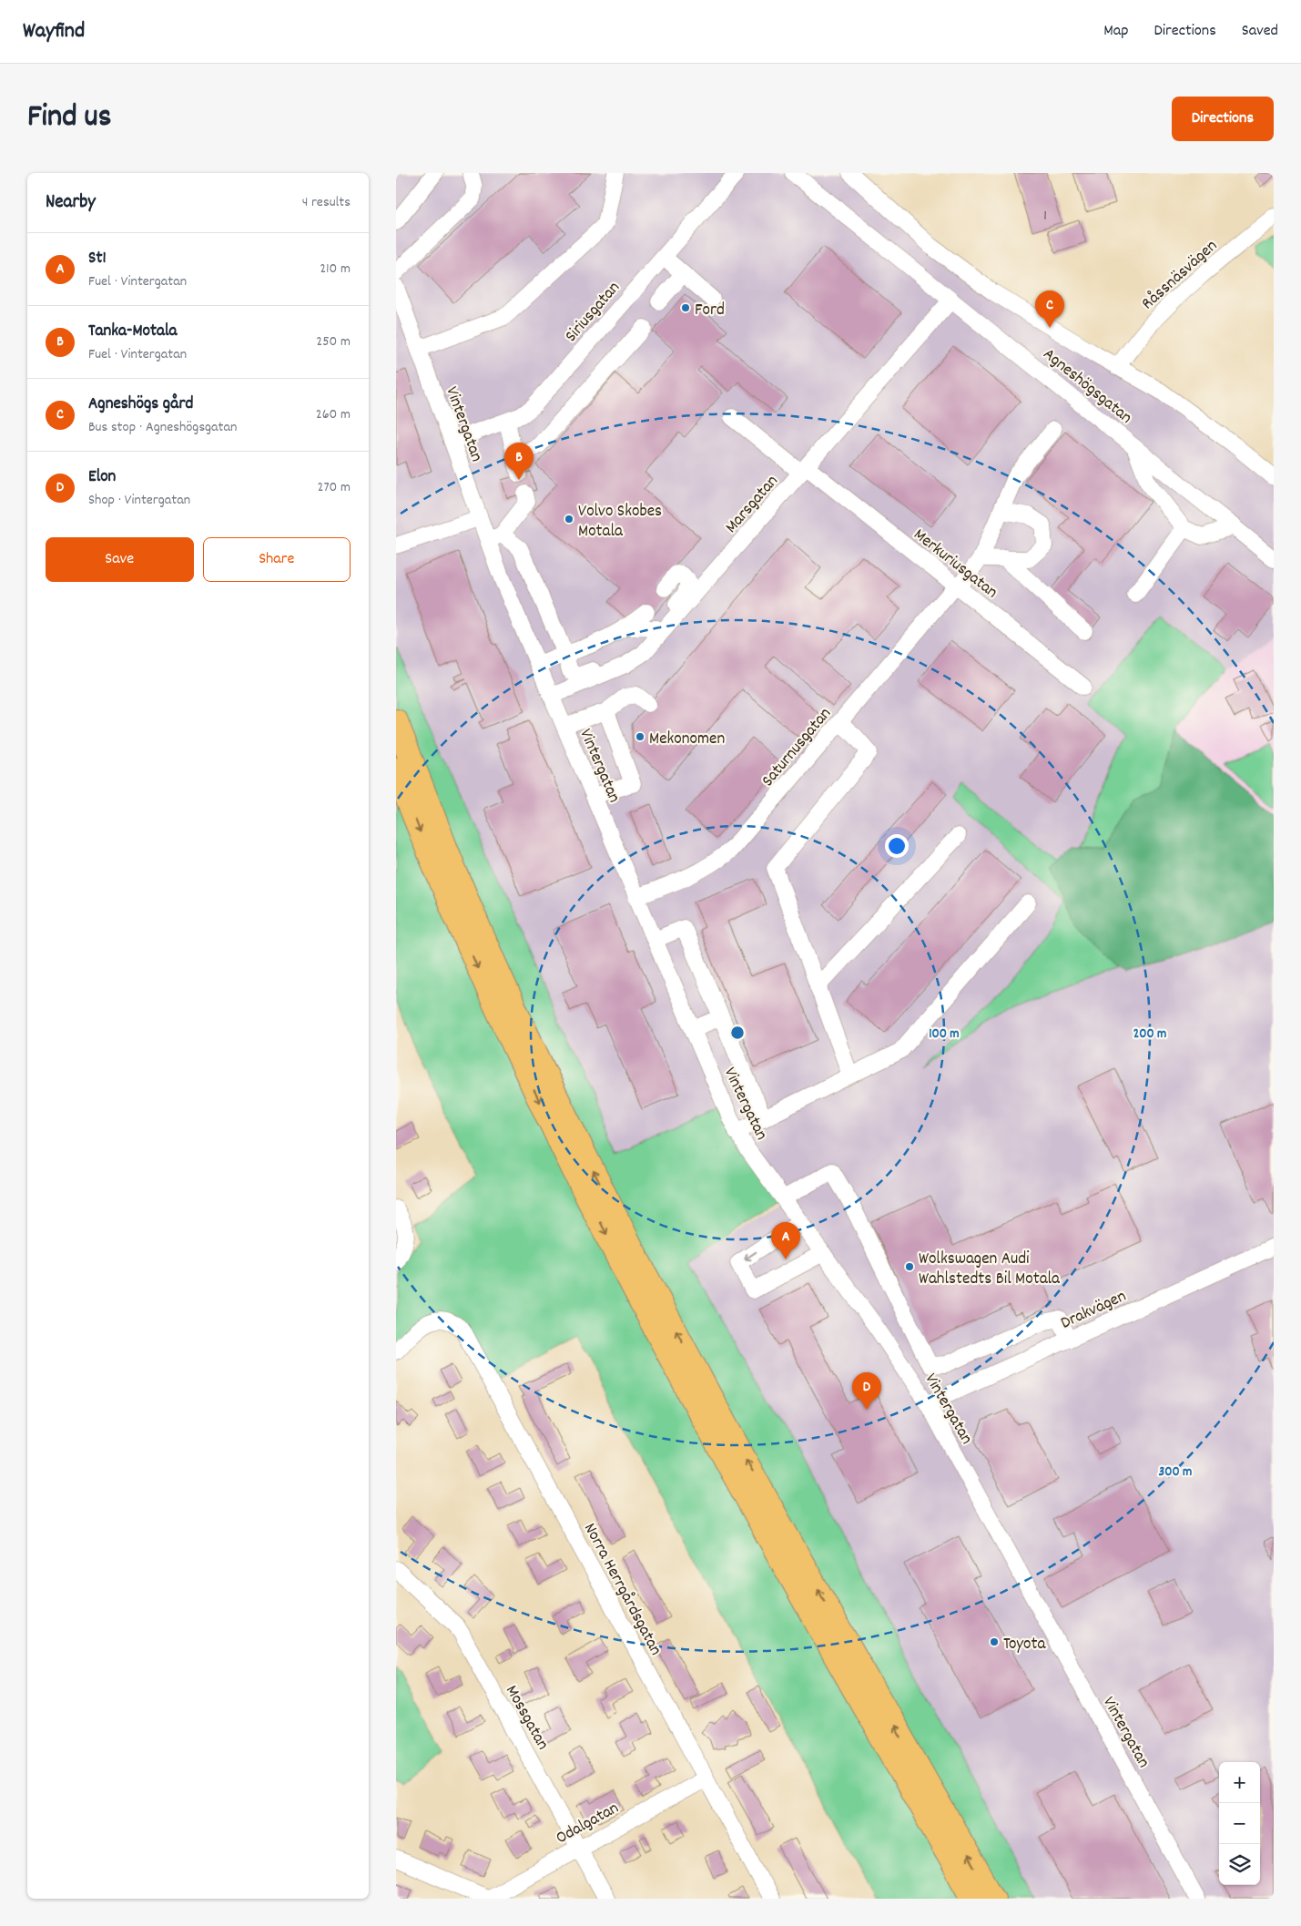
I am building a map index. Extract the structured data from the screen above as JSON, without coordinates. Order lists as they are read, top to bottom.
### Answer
{
  "streets": {
    "street": [
      "Råssnäsvägen",
      "Siriusgatan",
      "Agneshögsgatan",
      "Vintergatan",
      "Marsgatan",
      "Merkuriusgatan",
      "Saturnusgatan",
      "Drakvägen",
      "Norra Herrgårdsgatan",
      "Mossgatan",
      "Odalgatan"
    ]
  },
  "crossings": [
    ["Råssnäsvägen", "Agneshögsgatan"],
    ["Siriusgatan", "Vintergatan"],
    ["Agneshögsgatan", "Marsgatan"],
    ["Vintergatan", "Marsgatan"],
    ["Vintergatan", "Saturnusgatan"],
    ["Vintergatan", "Drakvägen"],
    ["Marsgatan", "Merkuriusgatan"],
    ["Merkuriusgatan", "Saturnusgatan"],
    ["Norra Herrgårdsgatan", "Odalgatan"],
    ["Mossgatan", "Odalgatan"]
  ],
  "places": [
    "Ford",
    "Volvo Skobes Motala",
    "Mekonomen",
    "Wolkswagen Audi Wahlstedts Bil Motala",
    "Toyota"
  ],
  "house_numbers": ["1"],
  "page": {
    "header": "Wayfind",
    "nav": ["Map", "Directions", "Saved"],
    "title": "Find us",
    "buttons": [
      "Directions",
      ["Save", "Share"]
    ],
    "heading": ["Nearby", "4 results"],
    "list": [
      {
        "mark": "A",
        "name": "St1",
        "note": "Fuel · Vintergatan",
        "value": "210 m"
      },
      {
        "mark": "B",
        "name": "Tanka-Motala",
        "note": "Fuel · Vintergatan",
        "value": "250 m"
      },
      {
        "mark": "C",
        "name": "Agneshögs gård",
        "note": "Bus stop · Agneshögsgatan",
        "value": "260 m"
      },
      {
        "mark": "D",
        "name": "Elon",
        "note": "Shop · Vintergatan",
        "value": "270 m"
      }
    ],
    "pins": [
      "C",
      "B",
      "A",
      "D"
    ],
    "map_buttons": ["+", "−"]
  },
  "rings": ["100 m", "200 m", "300 m"]
}
